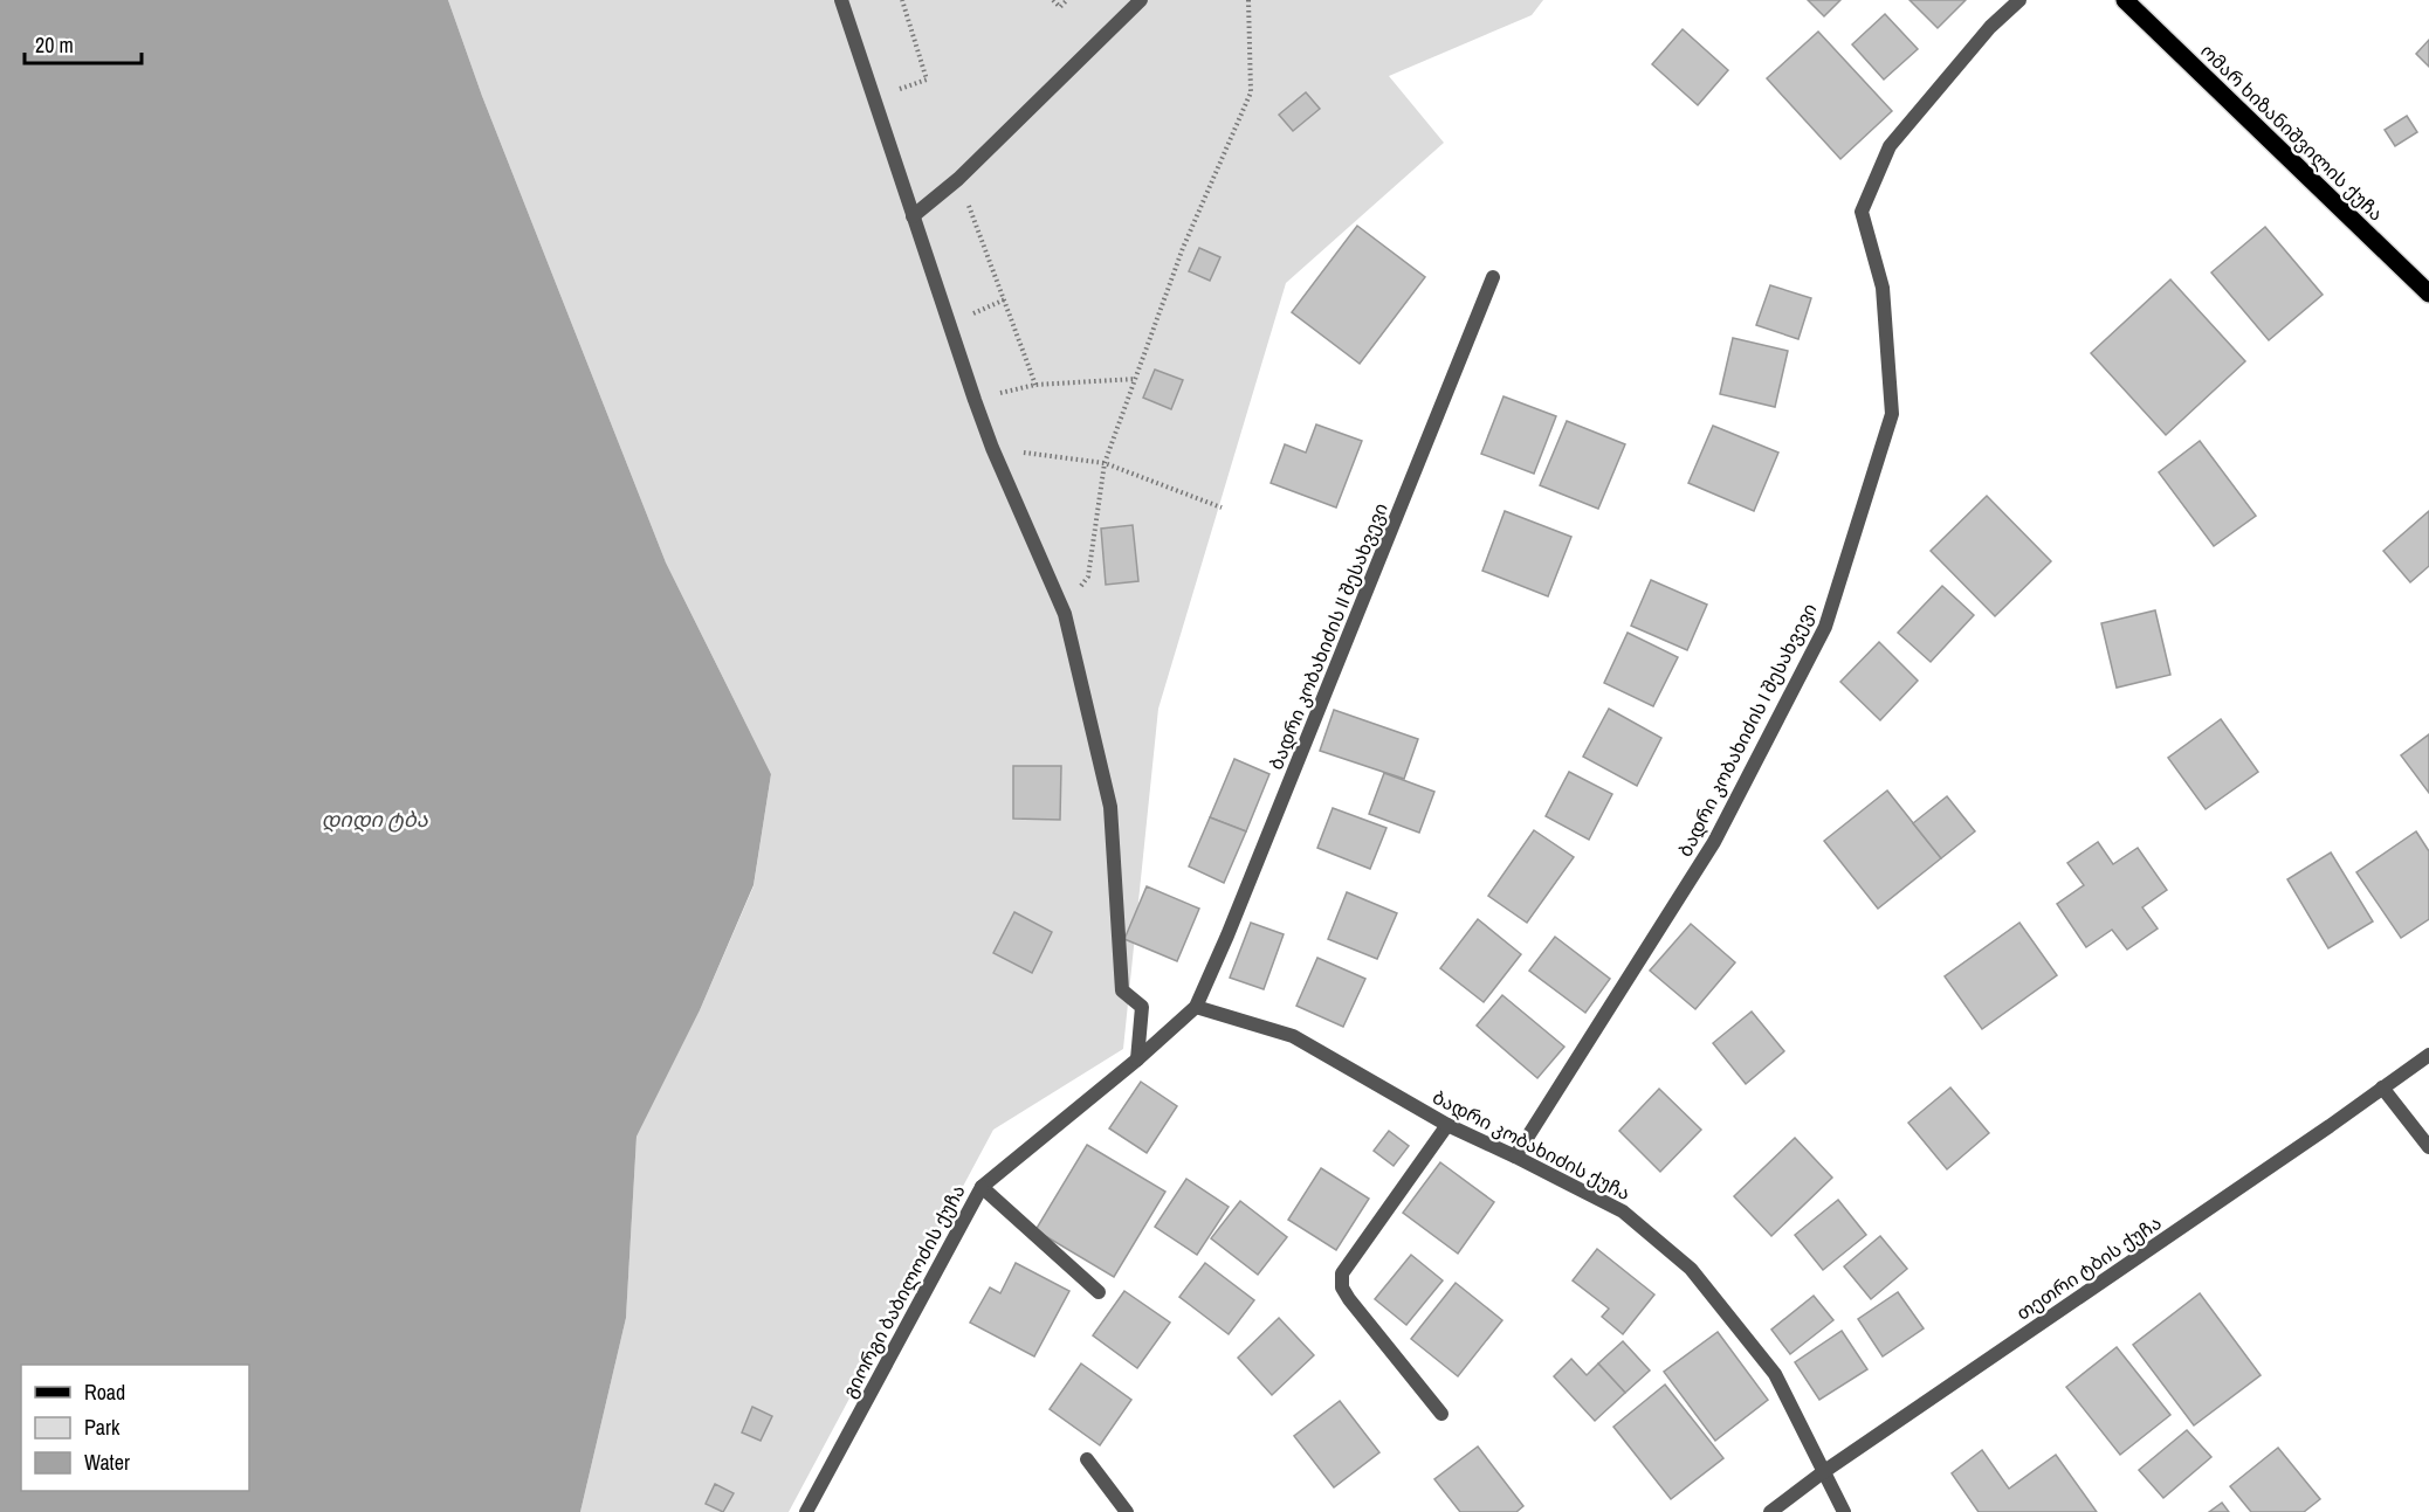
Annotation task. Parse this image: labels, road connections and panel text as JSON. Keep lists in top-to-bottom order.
{
  "streets": {
    "main road": ["ომარ ხიზანიშვილის ქუჩა"],
    "street": [
      "ბადრი კობახიძის II შესახვევი",
      "ბადრი კობახიძის I შესახვევი",
      "ბადრი კობახიძის ქუჩა",
      "თეთრი ტბის ქუჩა",
      "გიორგი ბაბილოძის ქუჩა"
    ]
  },
  "crossings": [
    ["ბადრი კობახიძის II შესახვევი", "ბადრი კობახიძის ქუჩა"],
    ["ბადრი კობახიძის II შესახვევი", "გიორგი ბაბილოძის ქუჩა"],
    ["ბადრი კობახიძის I შესახვევი", "ბადრი კობახიძის ქუჩა"],
    ["ბადრი კობახიძის ქუჩა", "თეთრი ტბის ქუჩა"],
    ["ბადრი კობახიძის ქუჩა", "გიორგი ბაბილოძის ქუჩა"]
  ],
  "water": ["დიდი ტბა"],
  "legend": ["Road", "Park", "Water"],
  "scale_bar": "20 m"
}
